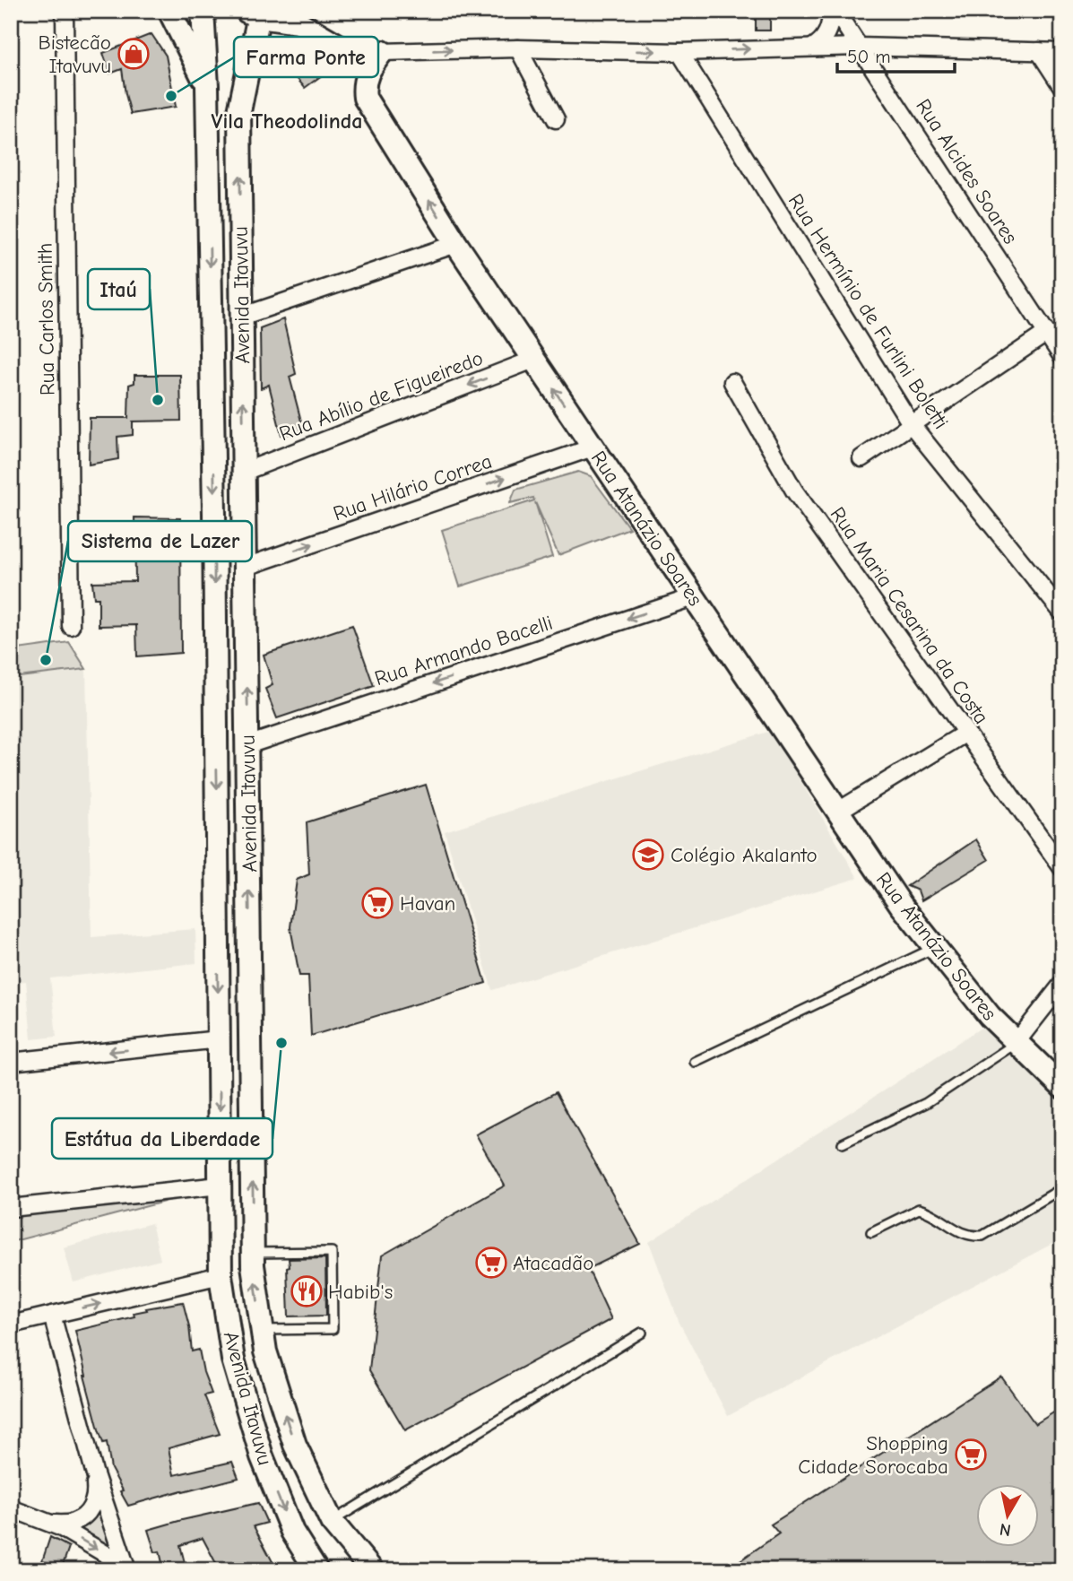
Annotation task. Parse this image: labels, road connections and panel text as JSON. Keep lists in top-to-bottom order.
{
  "streets": {
    "main road": ["Avenida Itavuvu", "Rua Atanázio Soares"],
    "street": [
      "Rua Alcides Soares",
      "Rua Hermínio de Furlini Boletti",
      "Rua Carlos Smith",
      "Rua Abílio de Figueiredo",
      "Rua Hilário Correa",
      "Rua Maria Cesarina da Costa",
      "Rua Armando Bacelli"
    ]
  },
  "crossings": [
    ["Avenida Itavuvu", "Rua Abílio de Figueiredo"],
    ["Avenida Itavuvu", "Rua Hilário Correa"],
    ["Avenida Itavuvu", "Rua Armando Bacelli"],
    ["Rua Abílio de Figueiredo", "Rua Atanázio Soares"],
    ["Rua Hilário Correa", "Rua Atanázio Soares"],
    ["Rua Atanázio Soares", "Rua Armando Bacelli"]
  ],
  "one_way": ["Rua Hilário Correa", "Rua Armando Bacelli"],
  "districts": ["Vila Theodolinda"],
  "places": {
    "shop": ["Bistecão Itavuvu"],
    "other": [
      "Farma Ponte",
      "Itaú",
      "Sistema de Lazer",
      "Estátua da Liberdade"
    ],
    "school or university": ["Colégio Akalanto"],
    "supermarket": ["Havan", "Atacadão", "Shopping Cidade Sorocaba"],
    "restaurant": ["Habib's"]
  },
  "scale_bar": "50 m",
  "north": "bottom"
}
